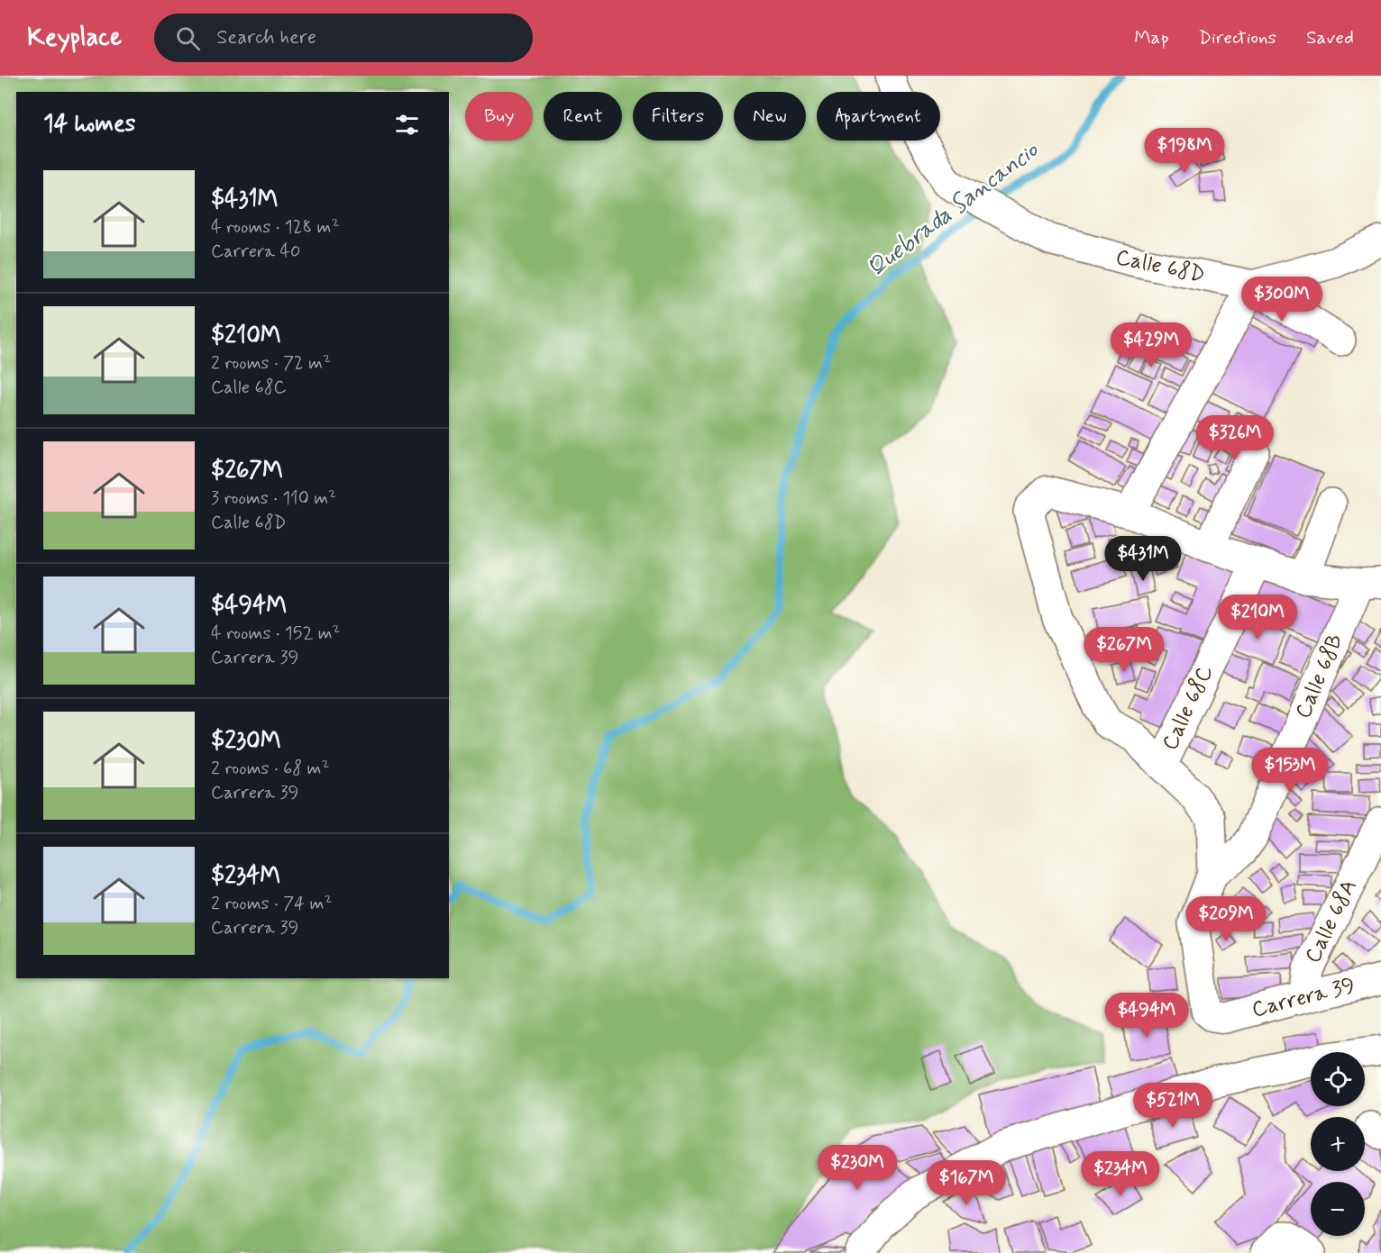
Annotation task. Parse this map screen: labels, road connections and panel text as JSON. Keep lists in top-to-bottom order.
{
  "streets": {
    "street": [
      "Calle 68D",
      "Calle 68B",
      "Calle 68C",
      "Calle 68A",
      "Carrera 39"
    ]
  },
  "crossings": [
    ["Calle 68B", "Carrera 39"],
    ["Calle 68A", "Carrera 39"]
  ],
  "water": ["Quebrada Sancancio"],
  "page": {
    "header": "Keyplace",
    "search": "Search here",
    "nav": ["Map", "Directions", "Saved"],
    "chip": [
      "Buy",
      "Rent",
      "Filters",
      "New",
      "Apartment"
    ],
    "heading": "14 homes",
    "price": [
      "$198M",
      "$300M",
      "$429M",
      "$326M",
      "$431M",
      "$210M",
      "$267M",
      "$153M",
      "$209M",
      "$494M",
      "$521M",
      "$230M",
      "$234M",
      "$167M"
    ],
    "list": [
      {
        "name": "$431M",
        "note": "4 rooms · 128 m² · Carrera 40"
      },
      {
        "name": "$210M",
        "note": "2 rooms · 72 m² · Calle 68C"
      },
      {
        "name": "$267M",
        "note": "3 rooms · 110 m² · Calle 68D"
      },
      {
        "name": "$494M",
        "note": "4 rooms · 152 m² · Carrera 39"
      },
      {
        "name": "$230M",
        "note": "2 rooms · 68 m² · Carrera 39"
      },
      {
        "name": "$234M",
        "note": "2 rooms · 74 m² · Carrera 39"
      }
    ],
    "map_buttons": ["+", "−"]
  }
}
